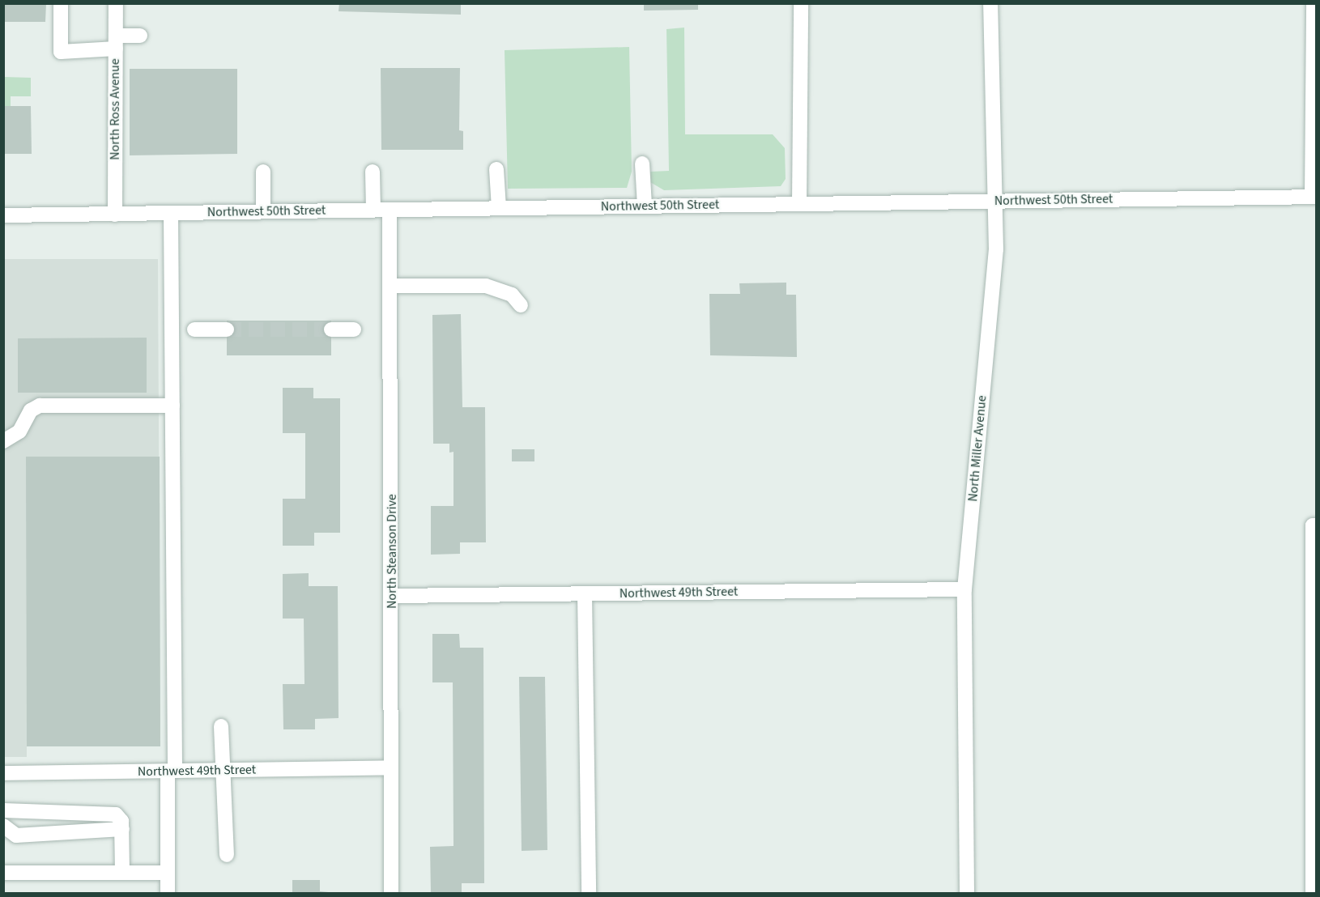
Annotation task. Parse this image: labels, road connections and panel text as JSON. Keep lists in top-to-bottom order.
{
  "streets": {
    "street": [
      "North Ross Avenue",
      "Northwest 50th Street",
      "North Miller Avenue",
      "North Steanson Drive",
      "Northwest 49th Street"
    ]
  },
  "crossings": [
    ["North Ross Avenue", "Northwest 50th Street"],
    ["Northwest 50th Street", "North Miller Avenue"],
    ["Northwest 50th Street", "North Steanson Drive"],
    ["North Miller Avenue", "Northwest 49th Street"],
    ["North Steanson Drive", "Northwest 49th Street"]
  ]
}
